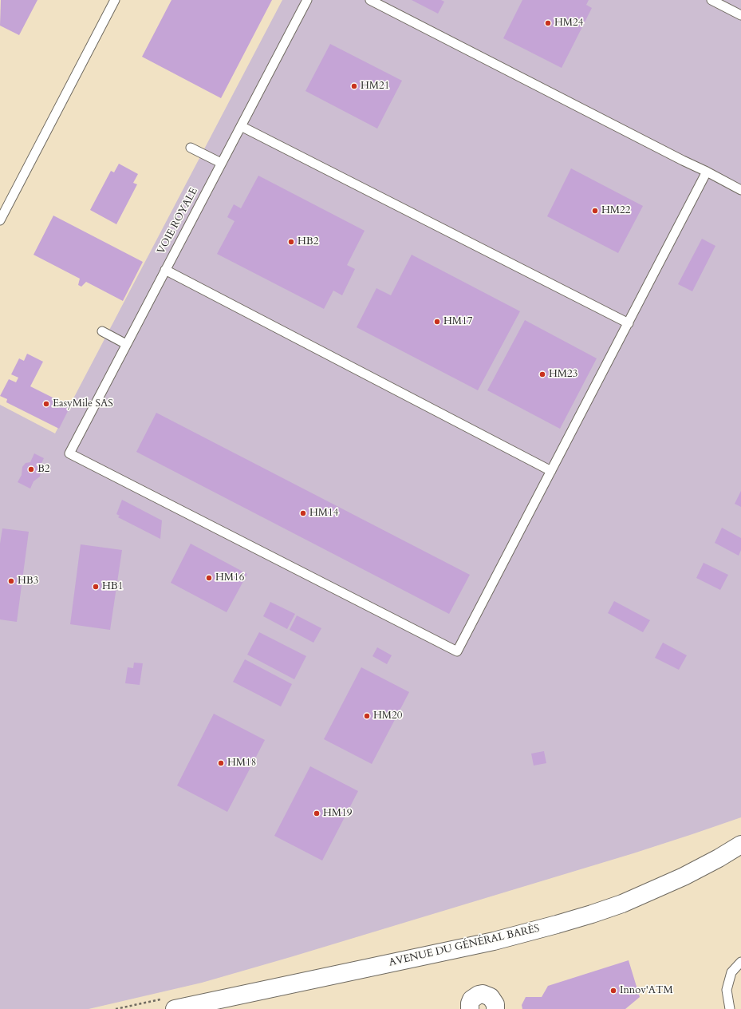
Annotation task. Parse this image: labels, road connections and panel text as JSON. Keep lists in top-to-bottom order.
{
  "streets": {
    "main road": ["AVENUE DU GÉNÉRAL BARÈS"],
    "lane": ["VOIE ROYALE"]
  },
  "places": [
    "HM24",
    "HM21",
    "HM22",
    "HB2",
    "HM17",
    "HM23",
    "EasyMile SAS",
    "B2",
    "HM14",
    "HM16",
    "HB3",
    "HB1",
    "HM20",
    "HM18",
    "HM19",
    "Innov'ATM"
  ]
}
